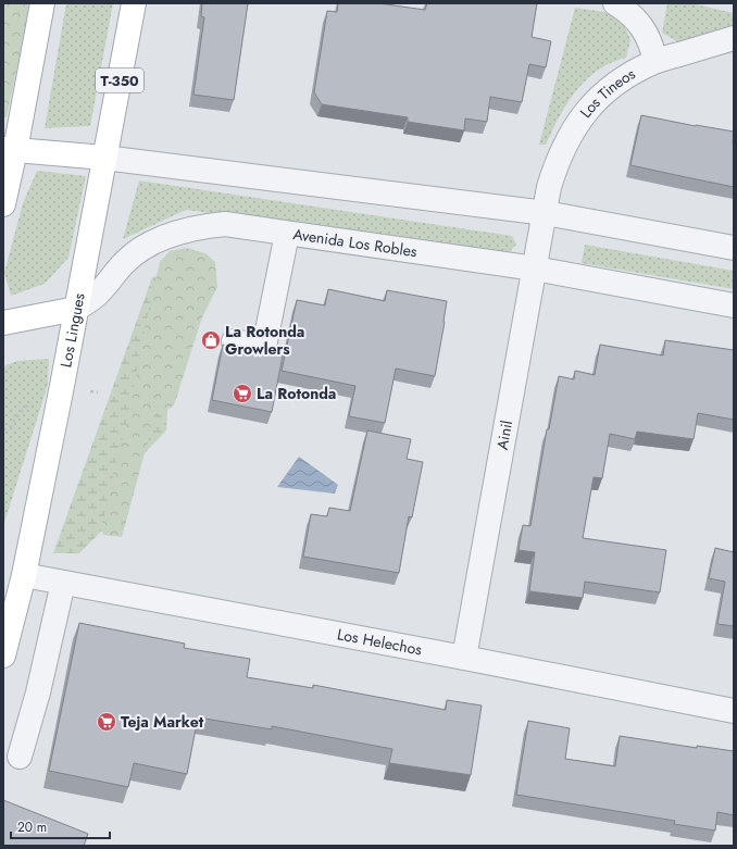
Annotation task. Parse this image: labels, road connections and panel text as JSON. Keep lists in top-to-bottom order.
{
  "streets": {
    "main road": ["T-350", "Avenida Los Robles", "Los Lingues"],
    "street": ["Los Tineos", "Ainil", "Los Helechos"]
  },
  "crossings": [
    ["Los Tineos", "Ainil"],
    ["Avenida Los Robles", "Los Lingues"],
    ["Avenida Los Robles", "Ainil"],
    ["Los Lingues", "Los Helechos"],
    ["Ainil", "Los Helechos"]
  ],
  "places": {
    "shop": ["La Rotonda Growlers"],
    "supermarket": ["La Rotonda", "Teja Market"]
  },
  "scale_bar": "20 m"
}
